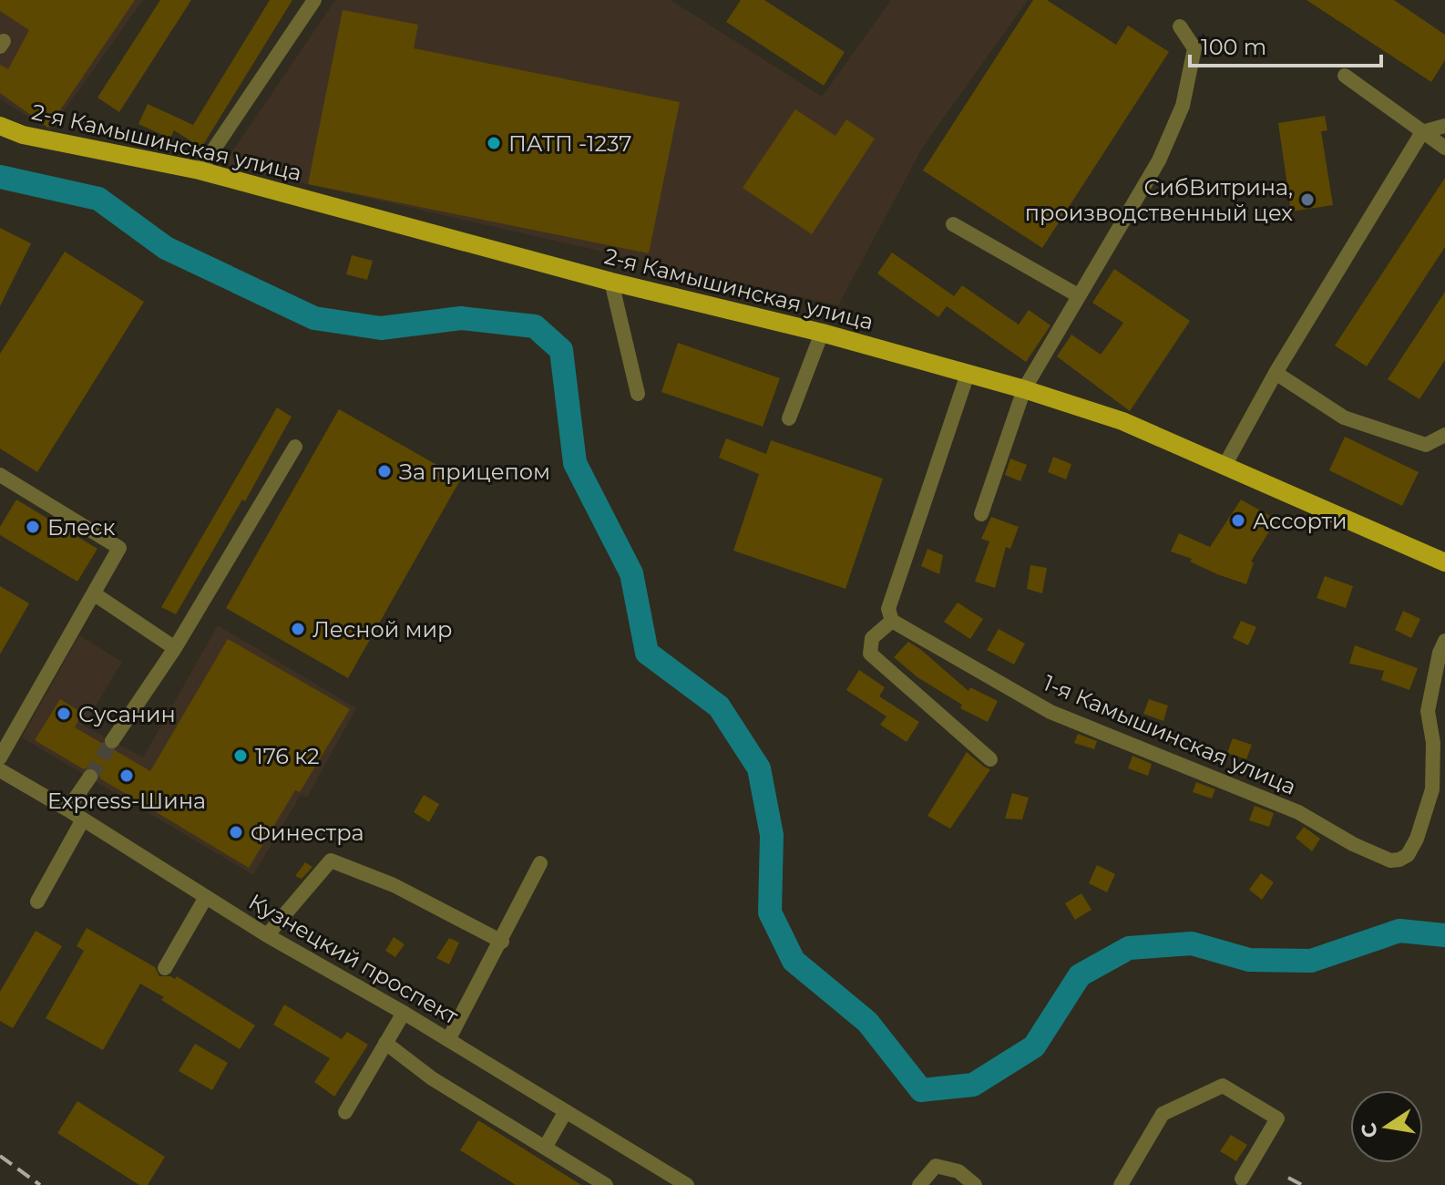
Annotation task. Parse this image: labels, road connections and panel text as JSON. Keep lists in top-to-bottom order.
{
  "streets": {
    "main road": ["2-я Камышинская улица"],
    "street": ["1-я Камышинская улица", "Кузнецкий проспект"]
  },
  "places": [
    "ПАТП -1237",
    "СибВитрина, производственный цех",
    "За прицепом",
    "Ассорти",
    "Блеск",
    "Лесной мир",
    "Сусанин",
    "176 к2",
    "Express-Шина",
    "Финестра"
  ],
  "scale_bar": "100 m",
  "north": "left"
}
